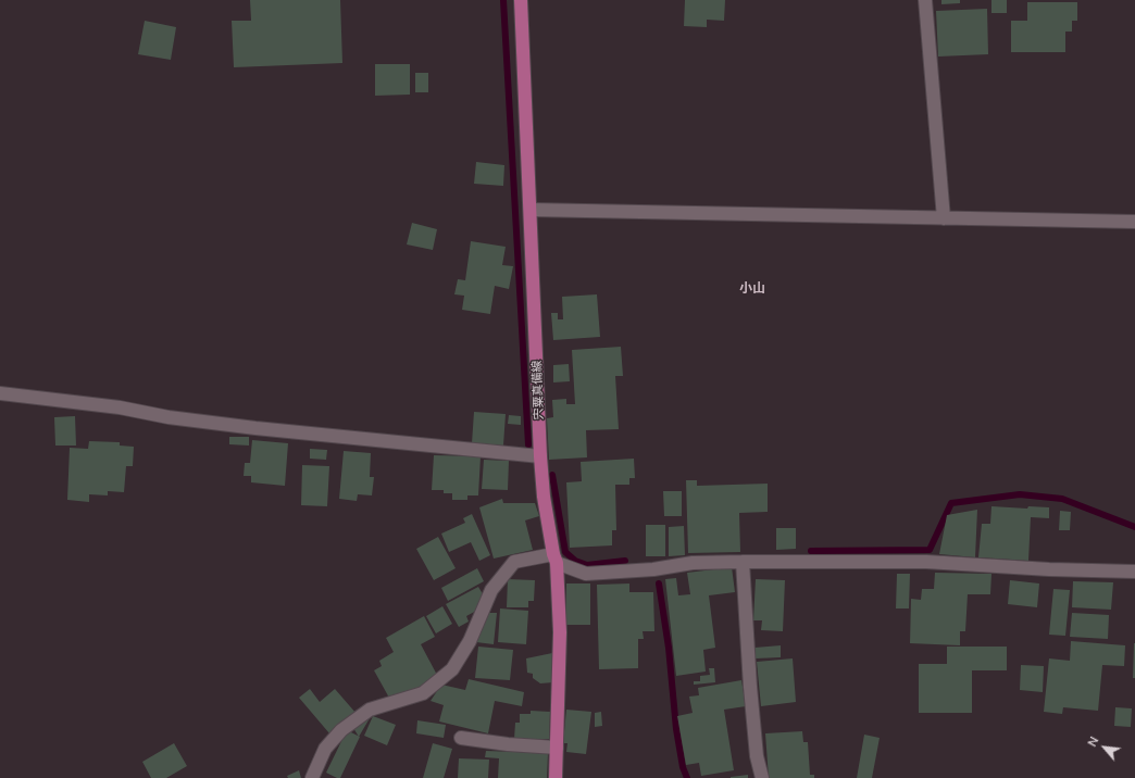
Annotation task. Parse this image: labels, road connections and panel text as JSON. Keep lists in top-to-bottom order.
{
  "streets": {
    "main road": ["宍粟真備線"]
  },
  "districts": ["小山"],
  "north": "top left"
}
